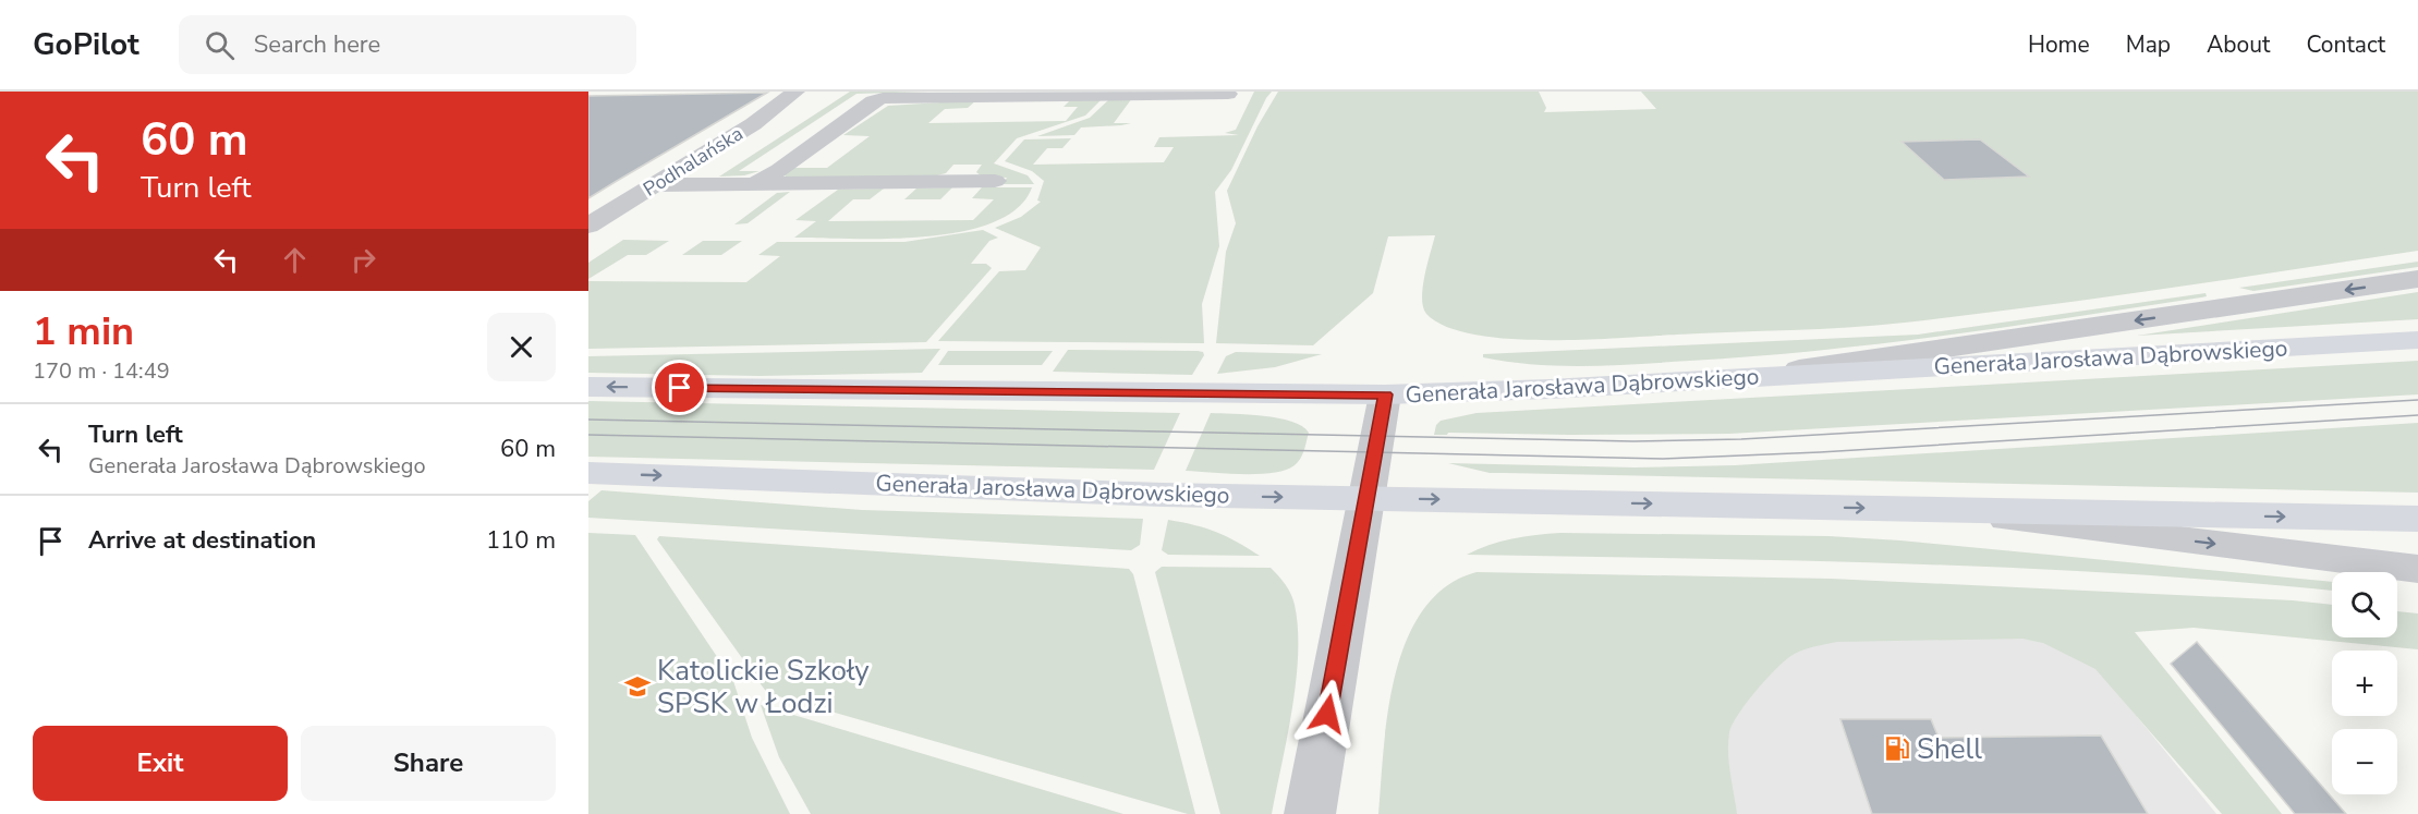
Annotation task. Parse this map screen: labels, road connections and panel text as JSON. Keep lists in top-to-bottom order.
{
  "streets": {
    "main road": ["Generała Jarosława Dąbrowskiego"],
    "street": ["Podhalańska"]
  },
  "places": {
    "school or university": ["Katolickie Szkoły SPSK w Łodzi"],
    "fuel station": ["Shell"]
  },
  "page": {
    "header": "GoPilot",
    "search": "Search here",
    "nav": [
      "Home",
      "Map",
      "About",
      "Contact"
    ],
    "turn": ["60 m", "Turn left"],
    "heading": ["1 min", "170 m · 14:49"],
    "list": [
      {
        "name": "Turn left",
        "note": "Generała Jarosława Dąbrowskiego",
        "value": "60 m"
      },
      {
        "name": "Arrive at destination",
        "value": "110 m"
      }
    ],
    "map_buttons": ["+", "−"],
    "buttons": ["Exit", "Share"]
  }
}
